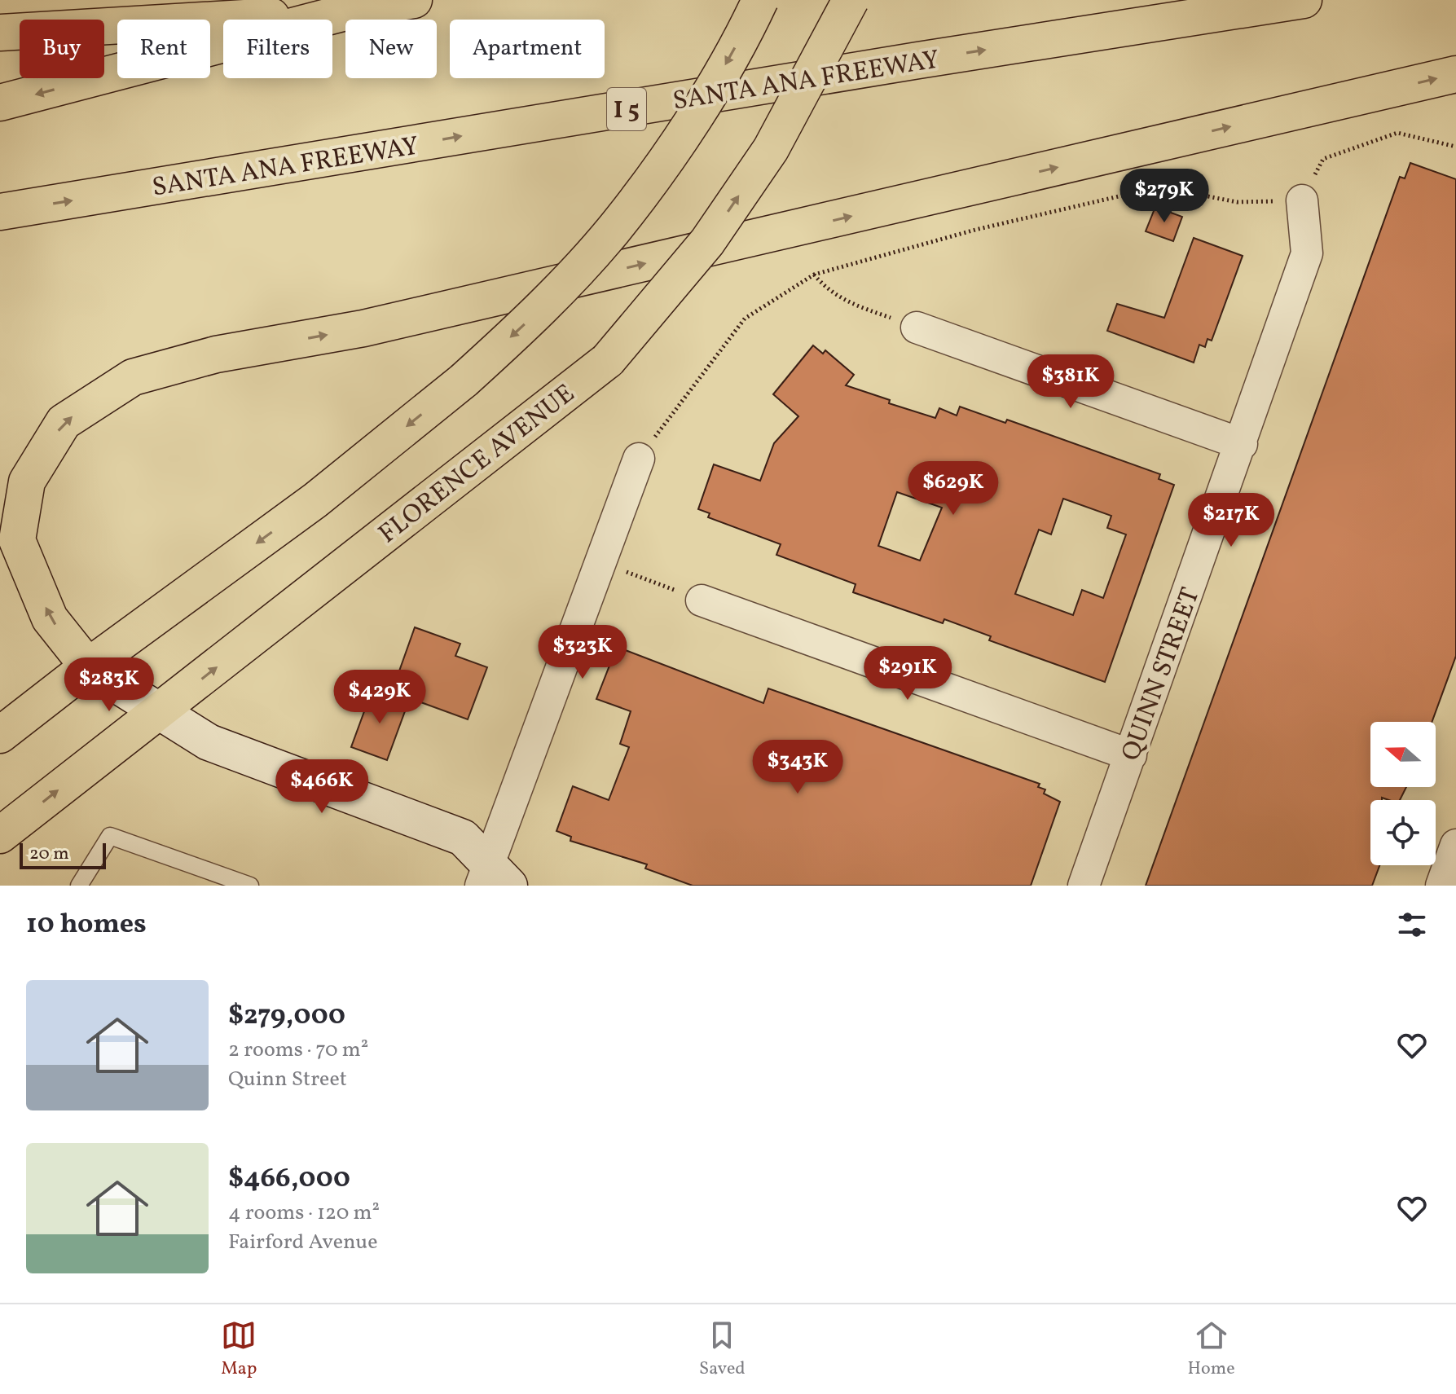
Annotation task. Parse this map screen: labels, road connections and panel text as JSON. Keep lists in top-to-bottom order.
{
  "streets": {
    "main road": ["SANTA ANA FREEWAY", "I 5", "FLORENCE AVENUE"],
    "street": ["QUINN STREET"]
  },
  "scale_bar": "20 m",
  "north": "left",
  "page": {
    "chip": [
      "Buy",
      "Rent",
      "Filters",
      "New",
      "Apartment"
    ],
    "price": [
      "$279K",
      "$381K",
      "$629K",
      "$217K",
      "$323K",
      "$291K",
      "$283K",
      "$429K",
      "$343K",
      "$466K"
    ],
    "scale": "20 m",
    "heading": "10 homes",
    "list": [
      {
        "name": "$279,000",
        "note": "2 rooms · 70 m² · Quinn Street"
      },
      {
        "name": "$466,000",
        "note": "4 rooms · 120 m² · Fairford Avenue"
      }
    ],
    "tabs": ["Map", "Saved", "Home"]
  }
}
